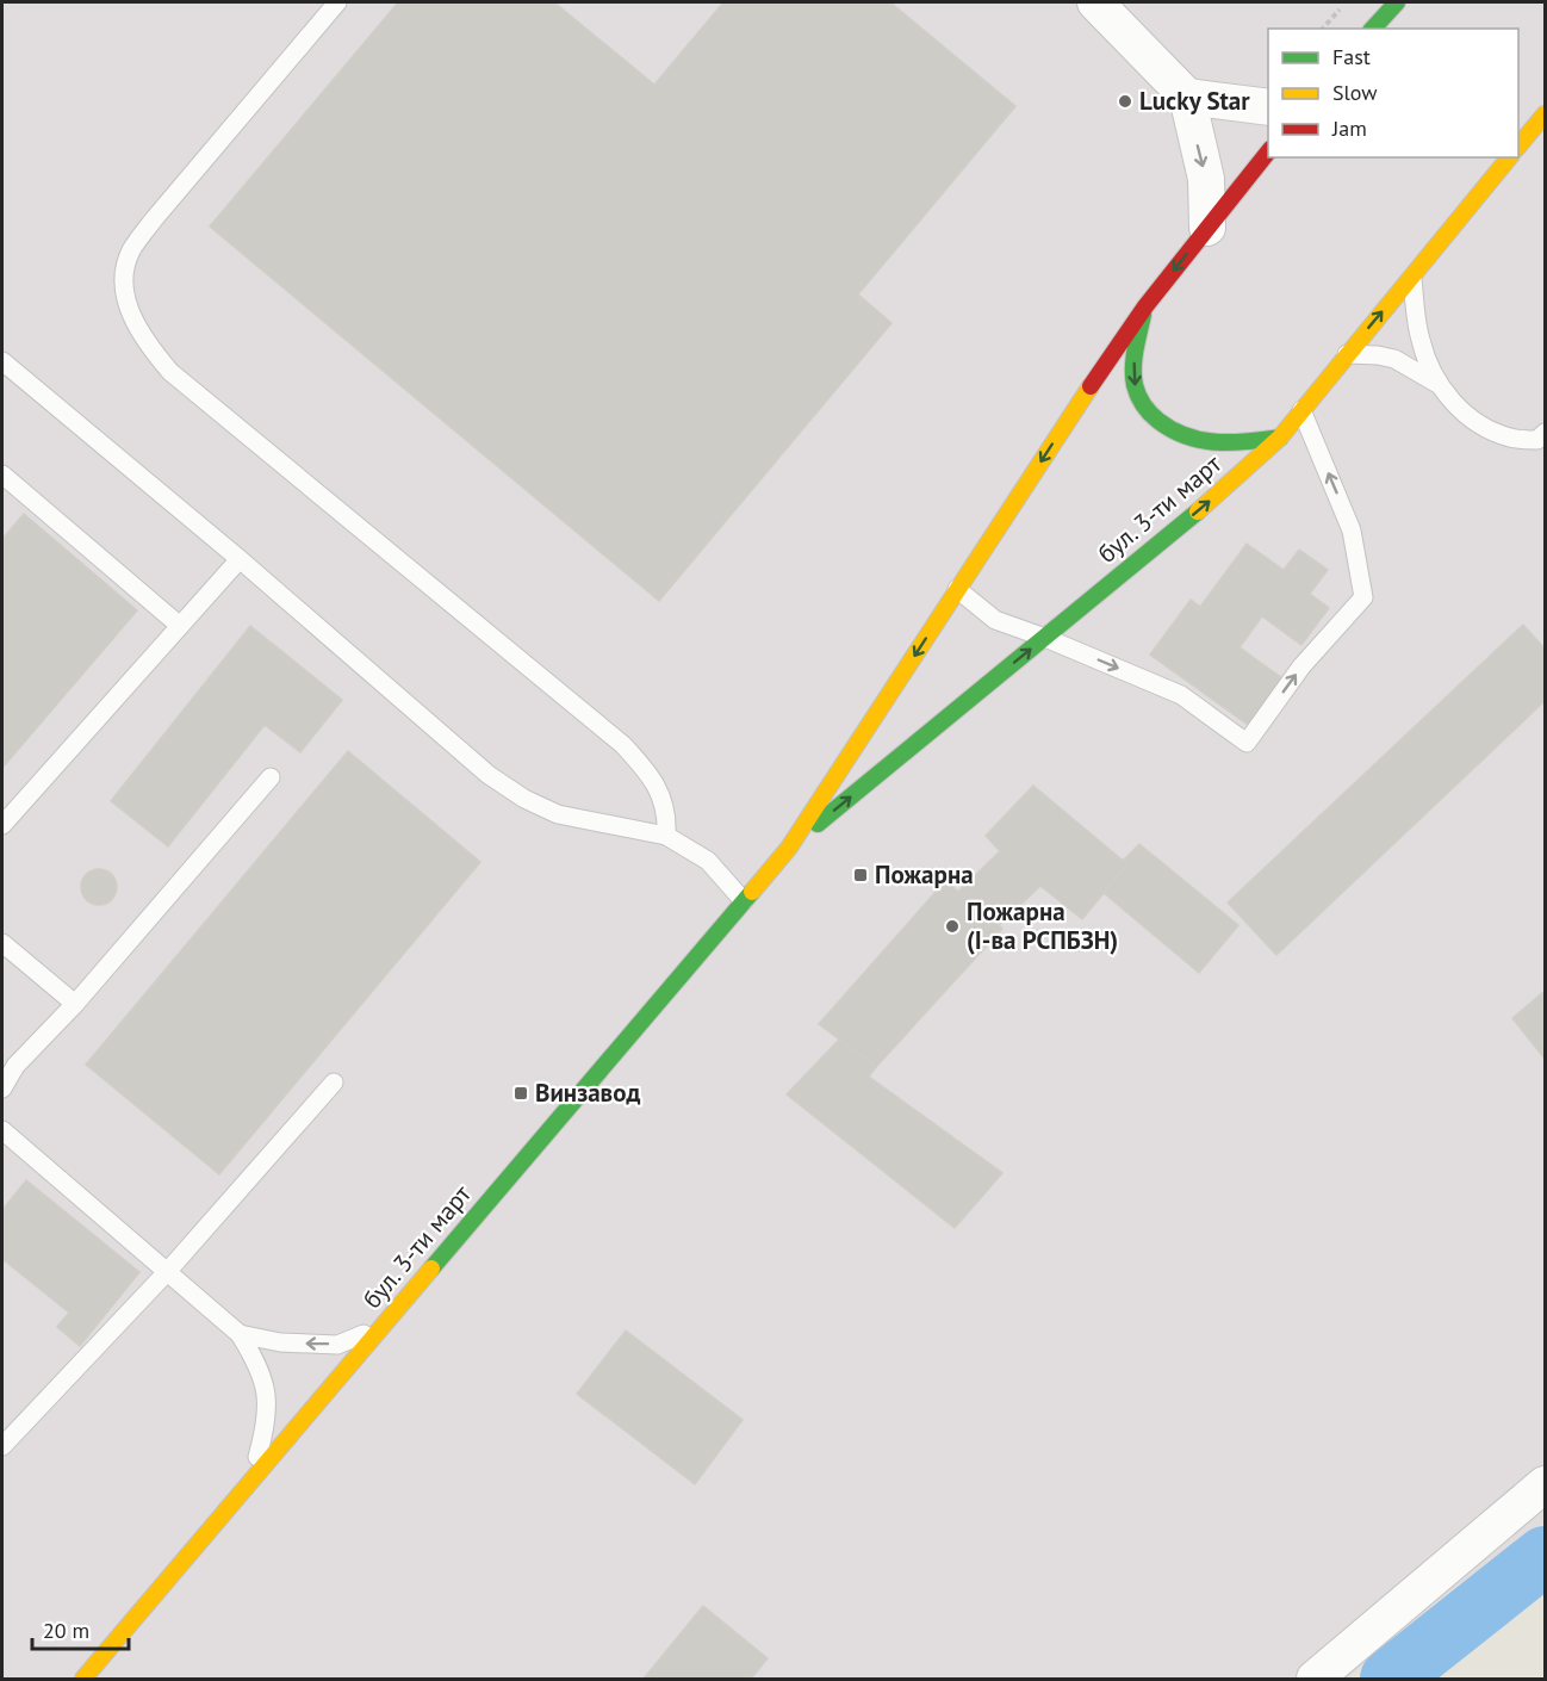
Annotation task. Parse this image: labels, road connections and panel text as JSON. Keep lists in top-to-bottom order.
{
  "streets": {
    "main road": ["бул. 3-ти март"]
  },
  "places": {
    "other": ["Lucky Star", "Пожарна (I-ва РСПБЗН)"],
    "transit": ["Пожарна", "Винзавод"]
  },
  "legend": ["Fast", "Slow", "Jam"],
  "scale_bar": "20 m"
}
